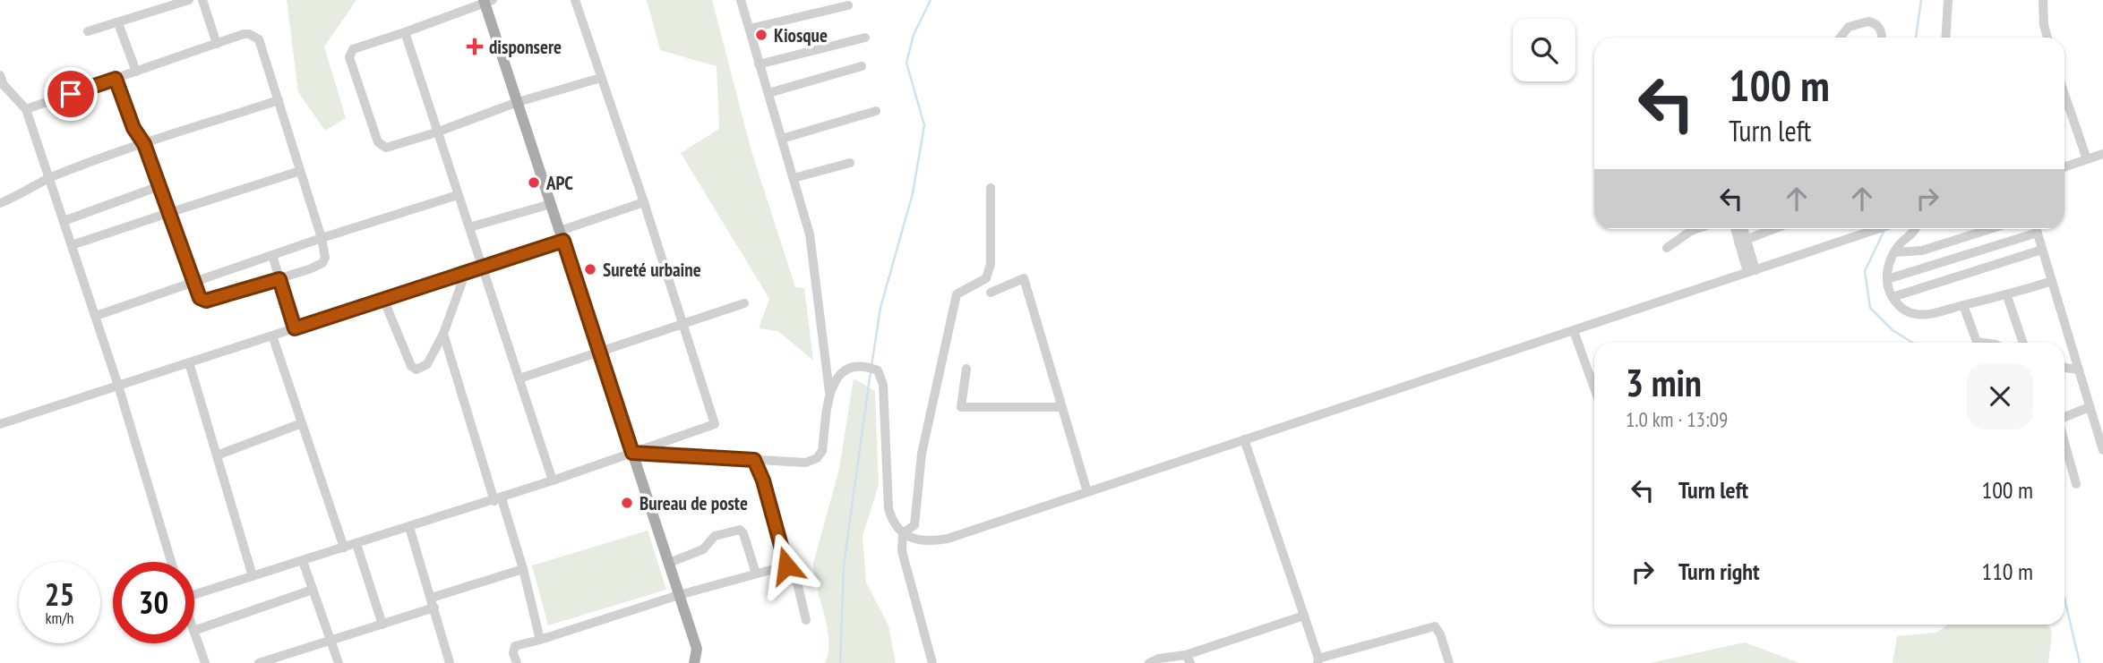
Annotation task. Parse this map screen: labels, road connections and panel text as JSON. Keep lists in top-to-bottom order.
{
  "places": {
    "other": [
      "Kiosque",
      "APC",
      "Sureté urbaine",
      "Bureau de poste"
    ],
    "health": ["disponsere"]
  },
  "page": {
    "turn": ["100 m", "Turn left"],
    "heading": ["3 min", "1.0 km · 13:09"],
    "list": [
      {
        "name": "Turn left",
        "value": "100 m"
      },
      {
        "name": "Turn right",
        "value": "110 m"
      }
    ],
    "speed": "25 km/h",
    "limit": "30"
  }
}
